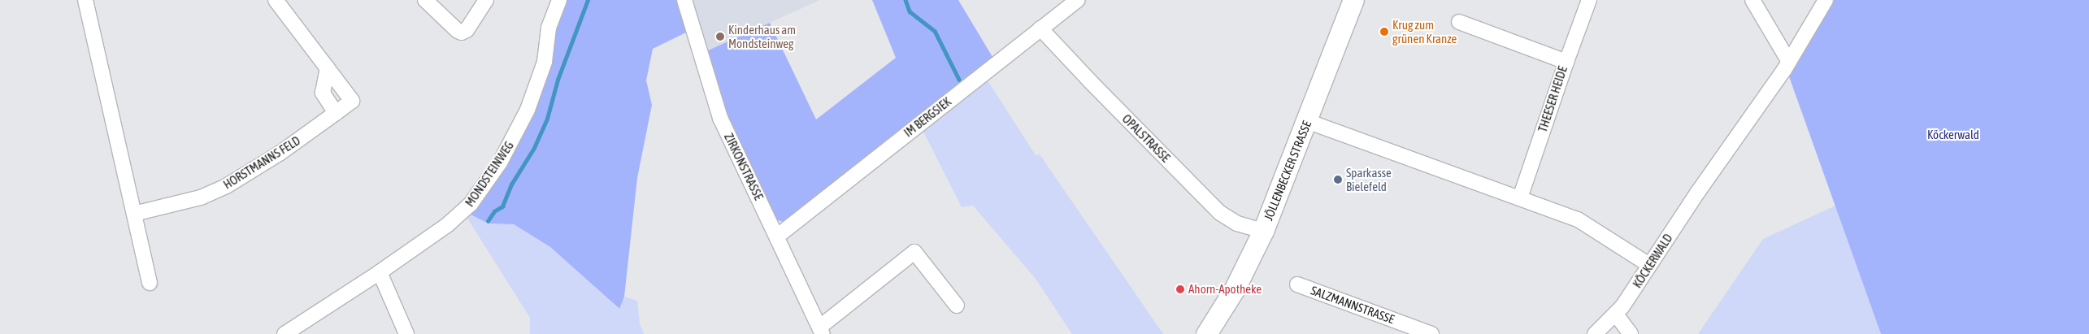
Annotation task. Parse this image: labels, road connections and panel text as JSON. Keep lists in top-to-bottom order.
{
  "streets": {
    "main road": ["JÖLLENBECKER STRASSE"],
    "street": [
      "THEESER HEIDE",
      "IM BERGSIEK",
      "OPALSTRASSE",
      "HORSTMANNS FELD",
      "ZIRKONSTRASSE",
      "MONDSTEINWEG",
      "KÖCKERWALD",
      "SALZMANNSTRASSE"
    ]
  },
  "crossings": [
    ["IM BERGSIEK", "OPALSTRASSE"],
    ["IM BERGSIEK", "ZIRKONSTRASSE"],
    ["OPALSTRASSE", "JÖLLENBECKER STRASSE"]
  ],
  "parks": ["Köckerwald"],
  "places": [
    "Krug zum grünen Kranze",
    "Kinderhaus am Mondsteinweg",
    "Sparkasse Bielefeld",
    "Ahorn-Apotheke"
  ]
}
